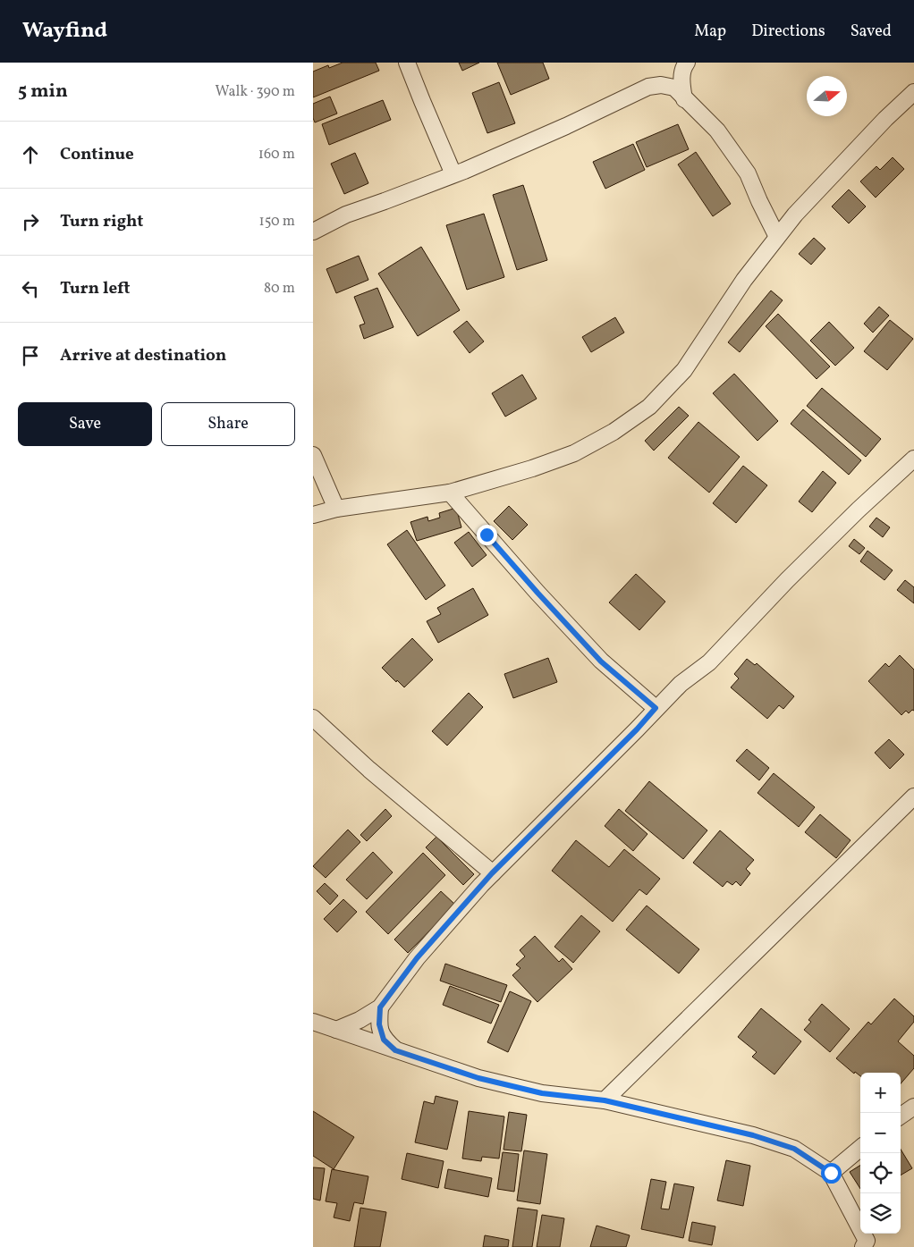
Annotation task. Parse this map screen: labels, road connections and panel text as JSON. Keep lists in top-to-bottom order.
{
  "north": "right",
  "page": {
    "header": "Wayfind",
    "nav": ["Map", "Directions", "Saved"],
    "heading": ["5 min", "Walk · 390 m"],
    "list": [
      ["Continue", "160 m"],
      ["Turn right", "150 m"],
      ["Turn left", "80 m"],
      "Arrive at destination"
    ],
    "buttons": ["Save", "Share"],
    "map_buttons": ["+", "−"]
  }
}
